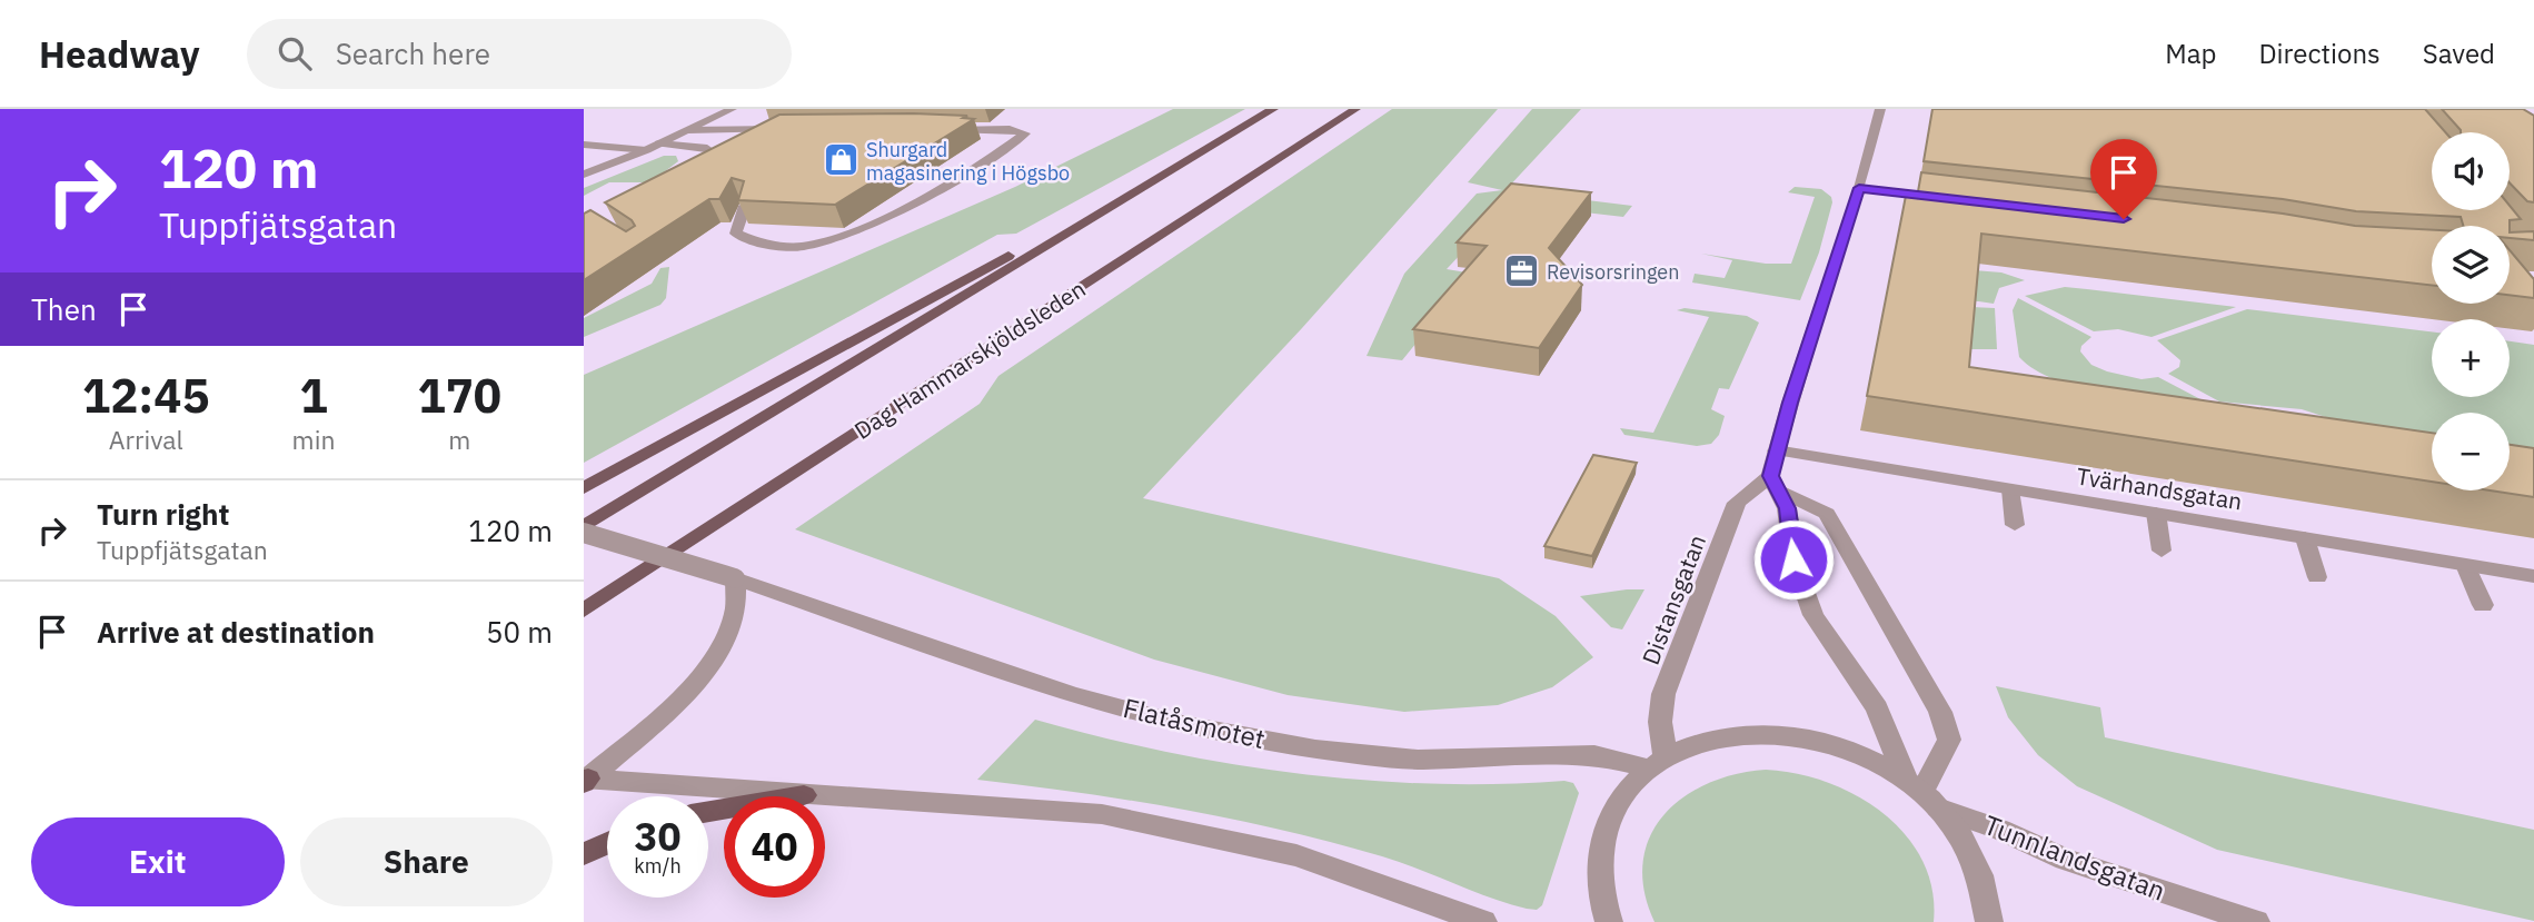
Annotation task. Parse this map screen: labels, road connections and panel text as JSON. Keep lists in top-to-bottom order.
{
  "streets": {
    "main road": ["Dag Hammarskjöldsleden"],
    "street": [
      "Tvärhandsgatan",
      "Distansgatan",
      "Flatåsmotet",
      "Tunnlandsgatan"
    ]
  },
  "crossings": [
    ["Distansgatan", "Flatåsmotet"]
  ],
  "places": {
    "shop": ["Shurgard magasinering i Högsbo"],
    "office": ["Revisorsringen"]
  },
  "page": {
    "header": "Headway",
    "search": "Search here",
    "nav": ["Map", "Directions", "Saved"],
    "turn": ["120 m", "Tuppfjätsgatan"],
    "map_buttons": ["+", "−"],
    "then": "Then",
    "eta": [
      "12:45",
      "Arrival",
      "1",
      "min",
      "170",
      "m"
    ],
    "list": [
      {
        "name": "Turn right",
        "note": "Tuppfjätsgatan",
        "value": "120 m"
      },
      {
        "name": "Arrive at destination",
        "value": "50 m"
      }
    ],
    "speed": "30 km/h",
    "limit": "40",
    "buttons": ["Exit", "Share"]
  }
}
